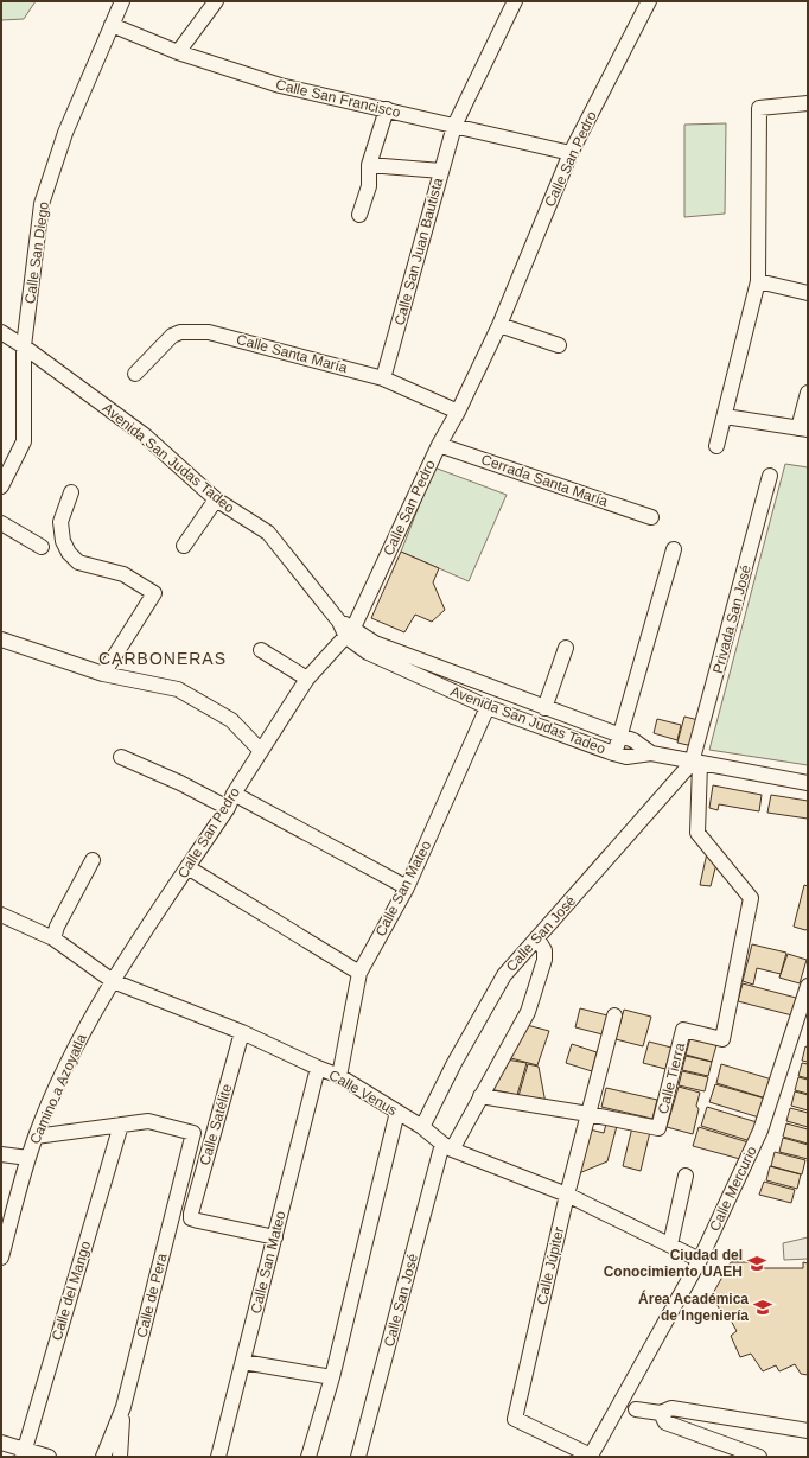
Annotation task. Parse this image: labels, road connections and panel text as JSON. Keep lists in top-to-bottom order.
{
  "streets": {
    "street": [
      "Calle San Francisco",
      "Calle San Pedro",
      "Calle San Juan Bautista",
      "Calle San Diego",
      "Calle Santa María",
      "Avenida San Judas Tadeo",
      "Cerrada Santa María",
      "Privada San José",
      "Calle San Mateo",
      "Calle San José",
      "Calle Tierra",
      "Camino a Azoyatla",
      "Calle Venus",
      "Calle Satélite",
      "Calle Mercurio",
      "Calle Júpiter",
      "Calle del Mango",
      "Calle de Pera"
    ]
  },
  "crossings": [
    ["Calle San Francisco", "Calle San Pedro"],
    ["Calle San Francisco", "Calle San Juan Bautista"],
    ["Calle San Francisco", "Calle San Diego"],
    ["Calle San Pedro", "Calle Santa María"],
    ["Calle San Pedro", "Avenida San Judas Tadeo"],
    ["Calle San Pedro", "Cerrada Santa María"],
    ["Calle San Pedro", "Camino a Azoyatla"],
    ["Calle San Pedro", "Calle Venus"],
    ["Calle San Juan Bautista", "Calle Santa María"],
    ["Calle San Diego", "Avenida San Judas Tadeo"],
    ["Avenida San Judas Tadeo", "Privada San José"],
    ["Avenida San Judas Tadeo", "Calle San Mateo"],
    ["Avenida San Judas Tadeo", "Calle San José"],
    ["Avenida San Judas Tadeo", "Calle Tierra"],
    ["Privada San José", "Calle San José"],
    ["Privada San José", "Calle Tierra"],
    ["Calle San Mateo", "Calle Venus"],
    ["Calle San Mateo", "Calle Satélite"],
    ["Calle San José", "Calle Tierra"],
    ["Calle San José", "Calle Venus"],
    ["Calle Tierra", "Calle Júpiter"],
    ["Camino a Azoyatla", "Calle Venus"],
    ["Calle Venus", "Calle Satélite"],
    ["Calle Venus", "Calle Mercurio"],
    ["Calle Venus", "Calle Júpiter"],
    ["Calle Mercurio", "Calle Júpiter"],
    ["Calle del Mango", "Calle de Pera"]
  ],
  "districts": ["CARBONERAS"],
  "places": {
    "school or university": ["Ciudad del Conocimiento UAEH", "Área Académica de Ingeniería"]
  }
}
